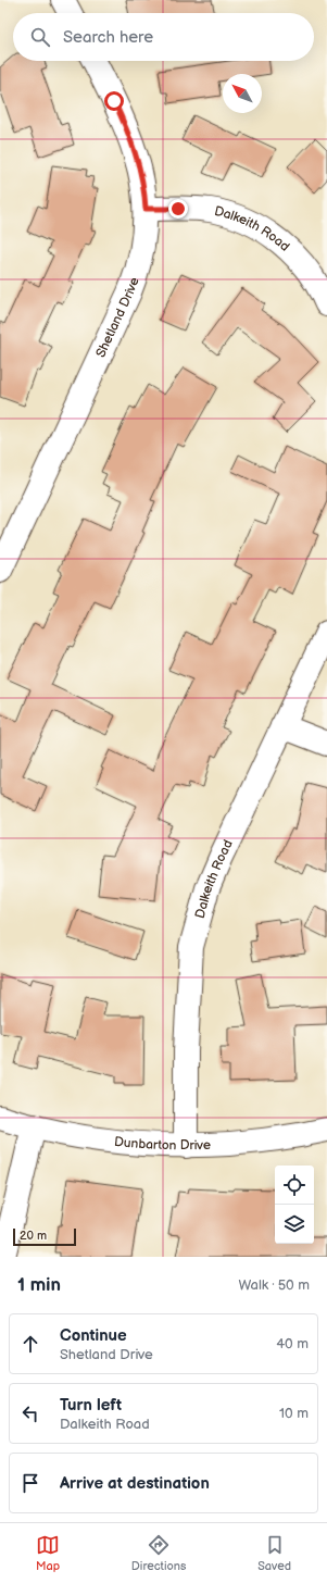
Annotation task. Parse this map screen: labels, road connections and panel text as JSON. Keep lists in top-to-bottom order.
{
  "streets": {
    "street": ["Dalkeith Road", "Shetland Drive", "Dunbarton Drive"]
  },
  "crossings": [
    ["Dalkeith Road", "Shetland Drive"],
    ["Dalkeith Road", "Dunbarton Drive"]
  ],
  "scale_bar": "20 m",
  "north": "top left",
  "page": {
    "search": "Search here",
    "scale": "20 m",
    "heading": ["1 min", "Walk · 50 m"],
    "list": [
      ["Continue", "Shetland Drive", "40 m"],
      ["Turn left", "Dalkeith Road", "10 m"],
      "Arrive at destination"
    ],
    "nav": ["Map", "Directions", "Saved"]
  }
}
